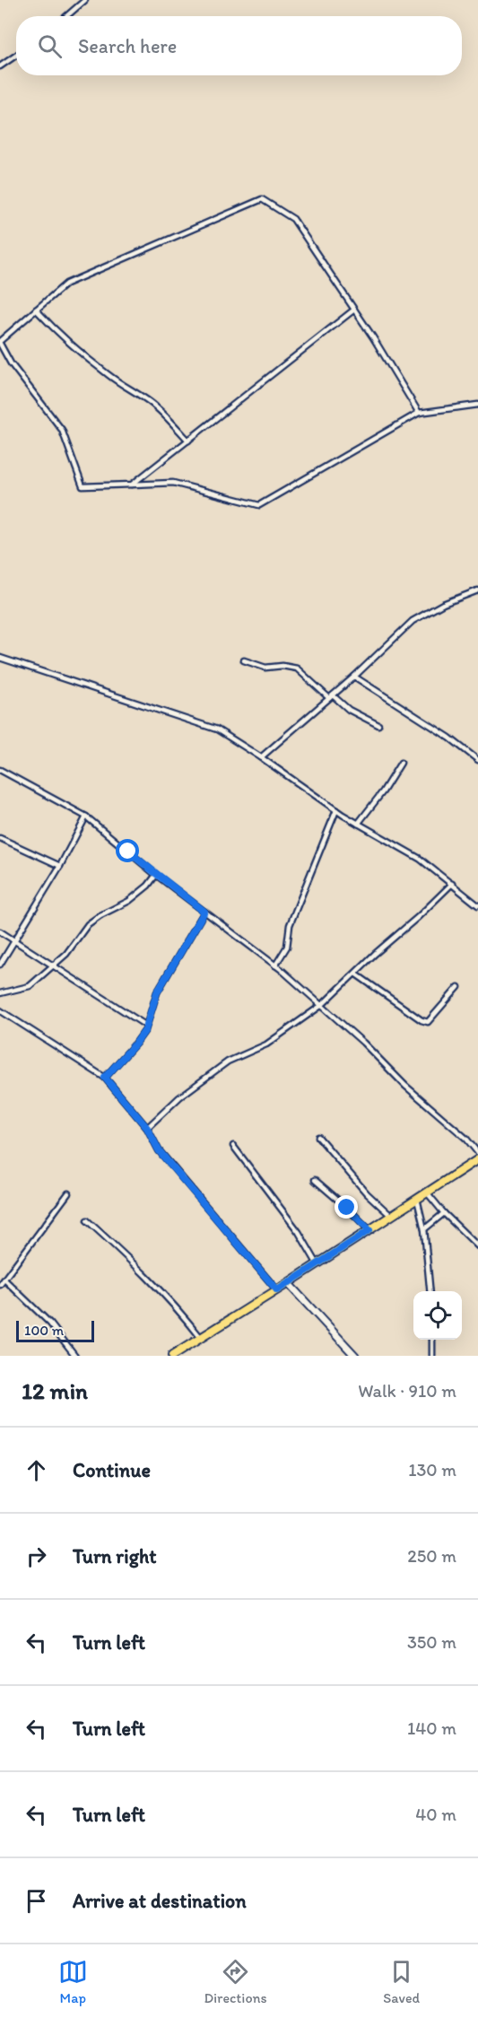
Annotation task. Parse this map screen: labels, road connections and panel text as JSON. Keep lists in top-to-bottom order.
{
  "scale_bar": "100 m",
  "page": {
    "search": "Search here",
    "scale": "100 m",
    "heading": ["12 min", "Walk · 910 m"],
    "list": [
      ["Continue", "130 m"],
      ["Turn right", "250 m"],
      ["Turn left", "350 m"],
      ["Turn left", "140 m"],
      ["Turn left", "40 m"],
      "Arrive at destination"
    ],
    "nav": ["Map", "Directions", "Saved"]
  }
}
